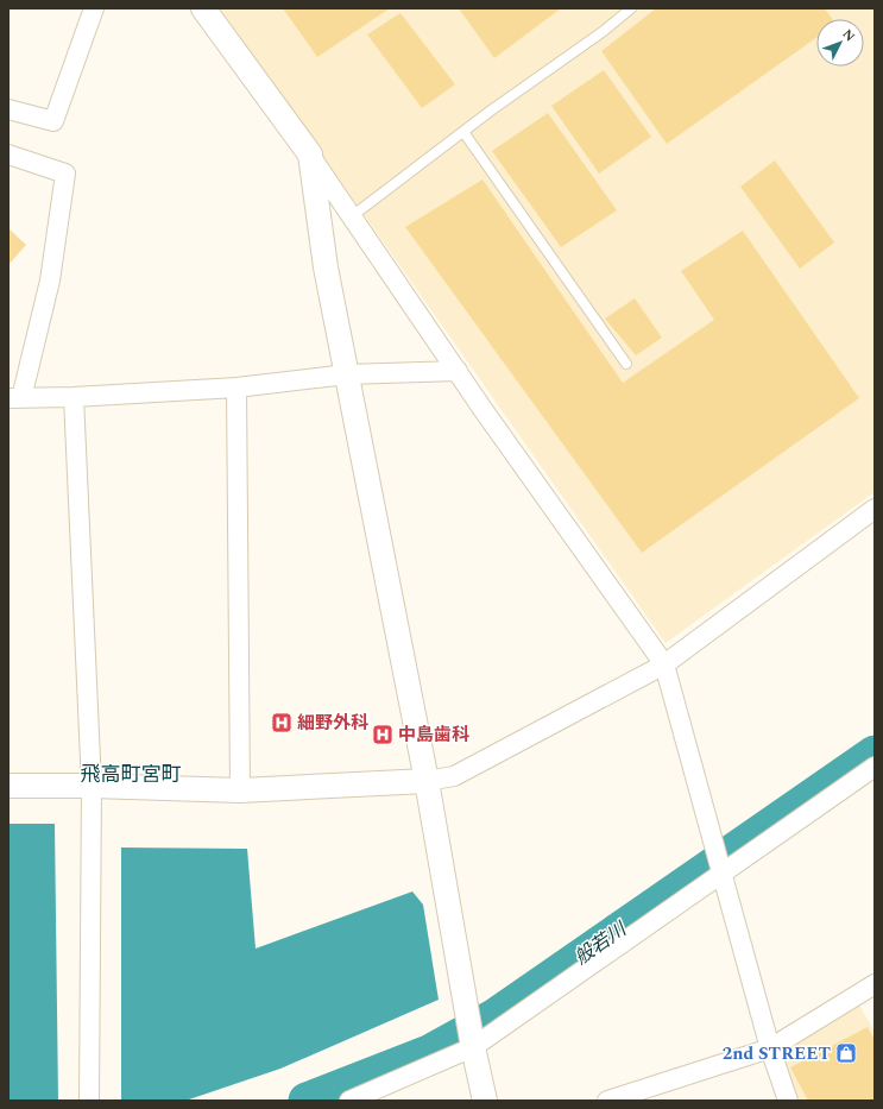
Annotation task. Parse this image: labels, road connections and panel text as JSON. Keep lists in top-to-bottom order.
{
  "districts": ["飛高町宮町"],
  "water": ["般若川"],
  "places": {
    "hospital": ["細野外科", "中島歯科"],
    "shop": ["2nd STREET"]
  },
  "north": "top right"
}
